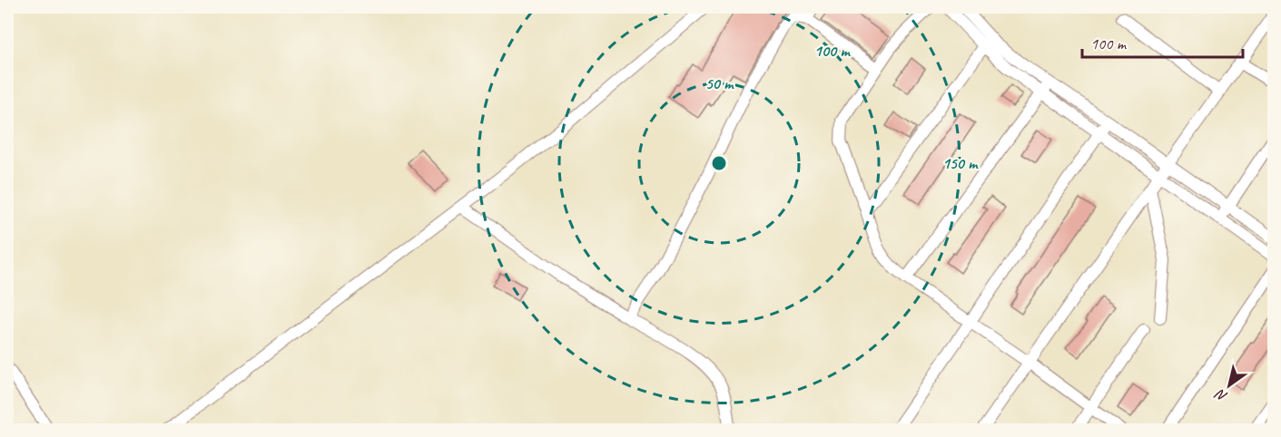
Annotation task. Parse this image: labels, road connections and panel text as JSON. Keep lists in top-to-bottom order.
{
  "scale_bar": "100 m",
  "north": "bottom left",
  "rings": ["100 m", "50 m", "150 m"]
}
